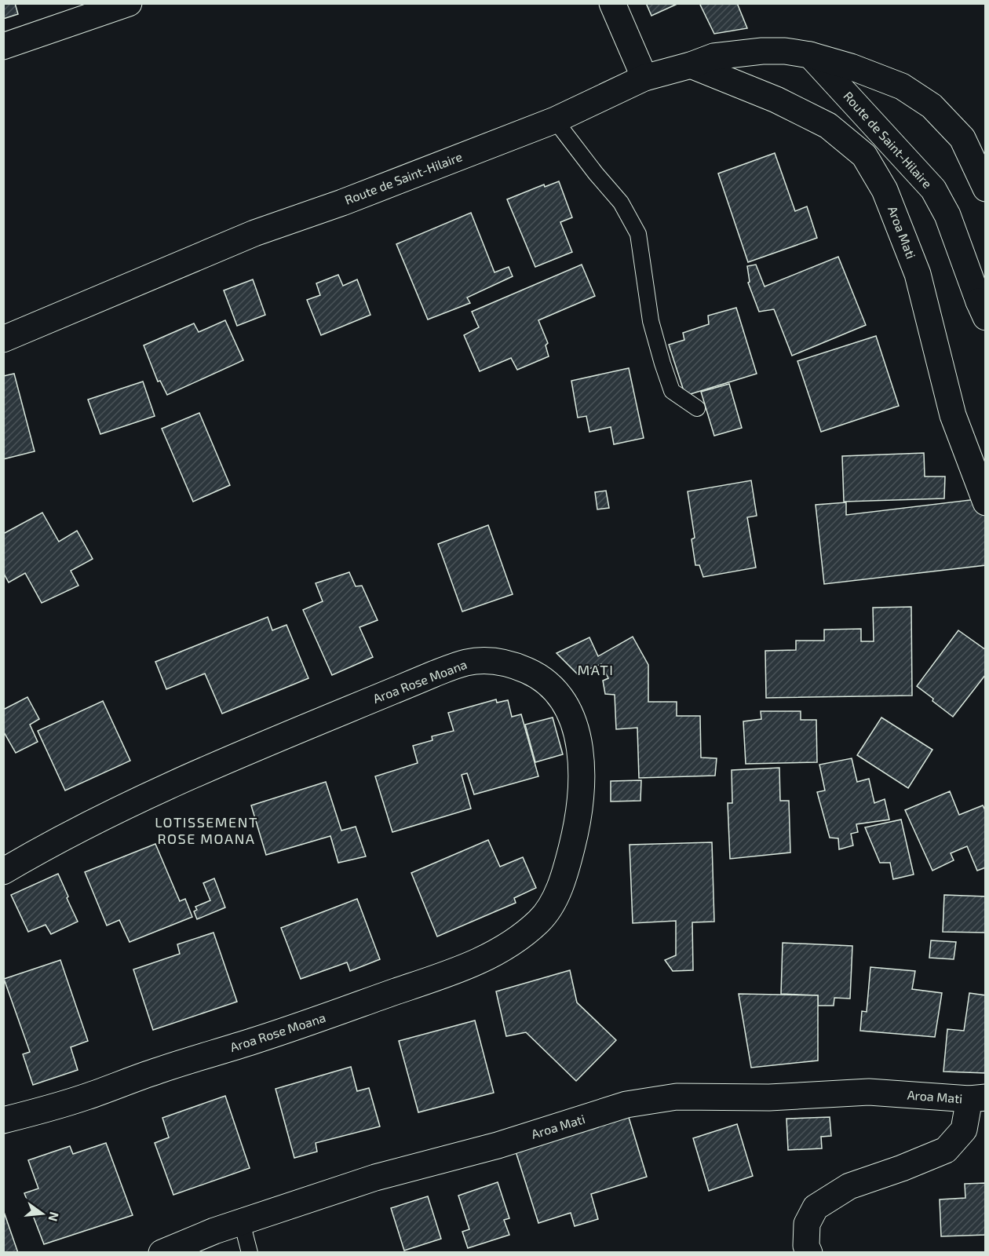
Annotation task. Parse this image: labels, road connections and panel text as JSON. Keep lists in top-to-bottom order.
{
  "streets": {
    "street": ["Route de Saint-Hilaire", "Aroa Mati", "Aroa Rose Moana"]
  },
  "crossings": [
    ["Route de Saint-Hilaire", "Aroa Mati"]
  ],
  "districts": ["MATI", "LOTISSEMENT ROSE MOANA"],
  "north": "right"
}
